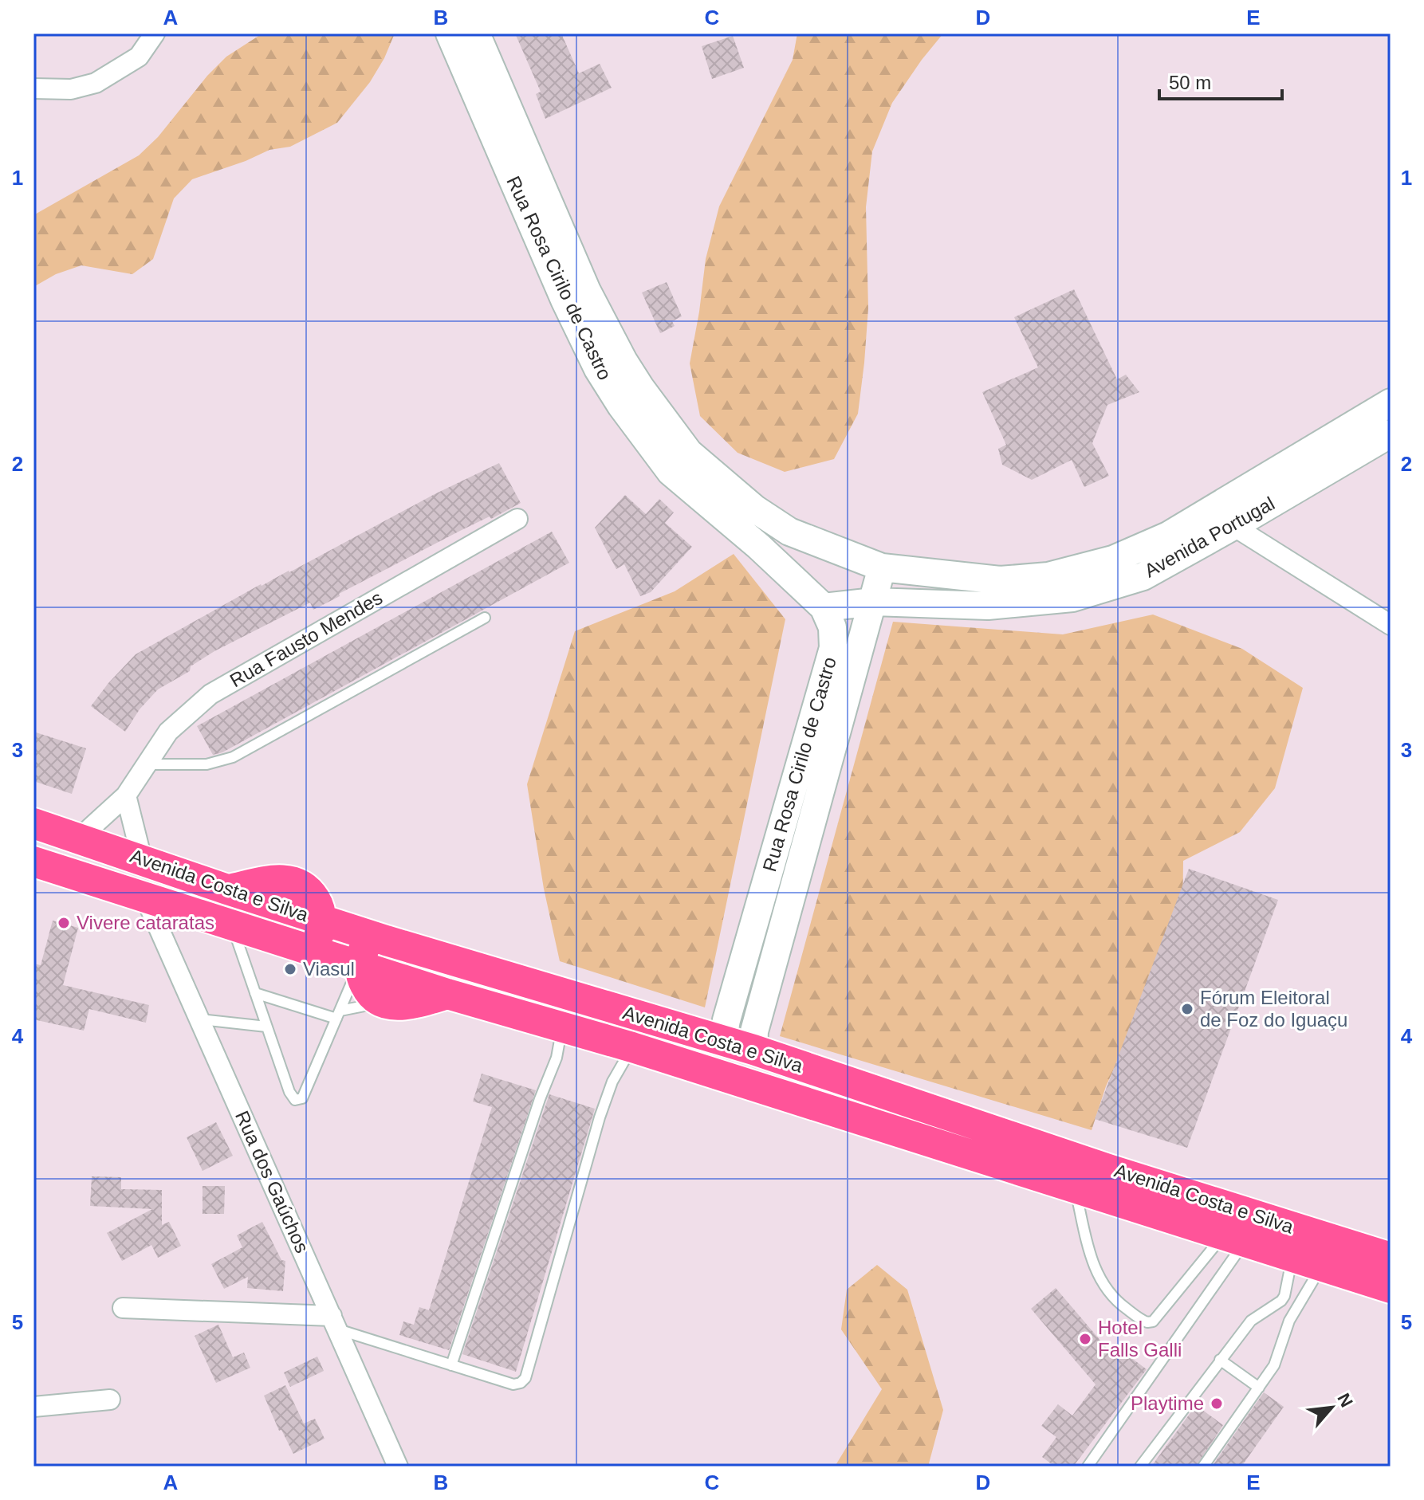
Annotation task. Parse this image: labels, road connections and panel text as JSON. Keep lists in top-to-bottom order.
{
  "streets": {
    "main road": ["Rua Rosa Cirilo de Castro", "Avenida Portugal", "Avenida Costa e Silva"],
    "street": ["Rua Fausto Mendes", "Rua dos Gaúchos"]
  },
  "crossings": [
    ["Rua Rosa Cirilo de Castro", "Avenida Portugal"],
    ["Rua Rosa Cirilo de Castro", "Avenida Costa e Silva"],
    ["Rua Fausto Mendes", "Avenida Costa e Silva"],
    ["Avenida Costa e Silva", "Rua dos Gaúchos"]
  ],
  "places": [
    "Vivere cataratas",
    "Viasul",
    "Fórum Eleitoral de Foz do Iguaçu",
    "Hotel Falls Galli",
    "Playtime"
  ],
  "scale_bar": "50 m",
  "north": "top right",
  "grid": {
    "columns": [
      "A",
      "B",
      "C",
      "D",
      "E"
    ],
    "rows": [
      "1",
      "2",
      "3",
      "4",
      "5"
    ]
  }
}
